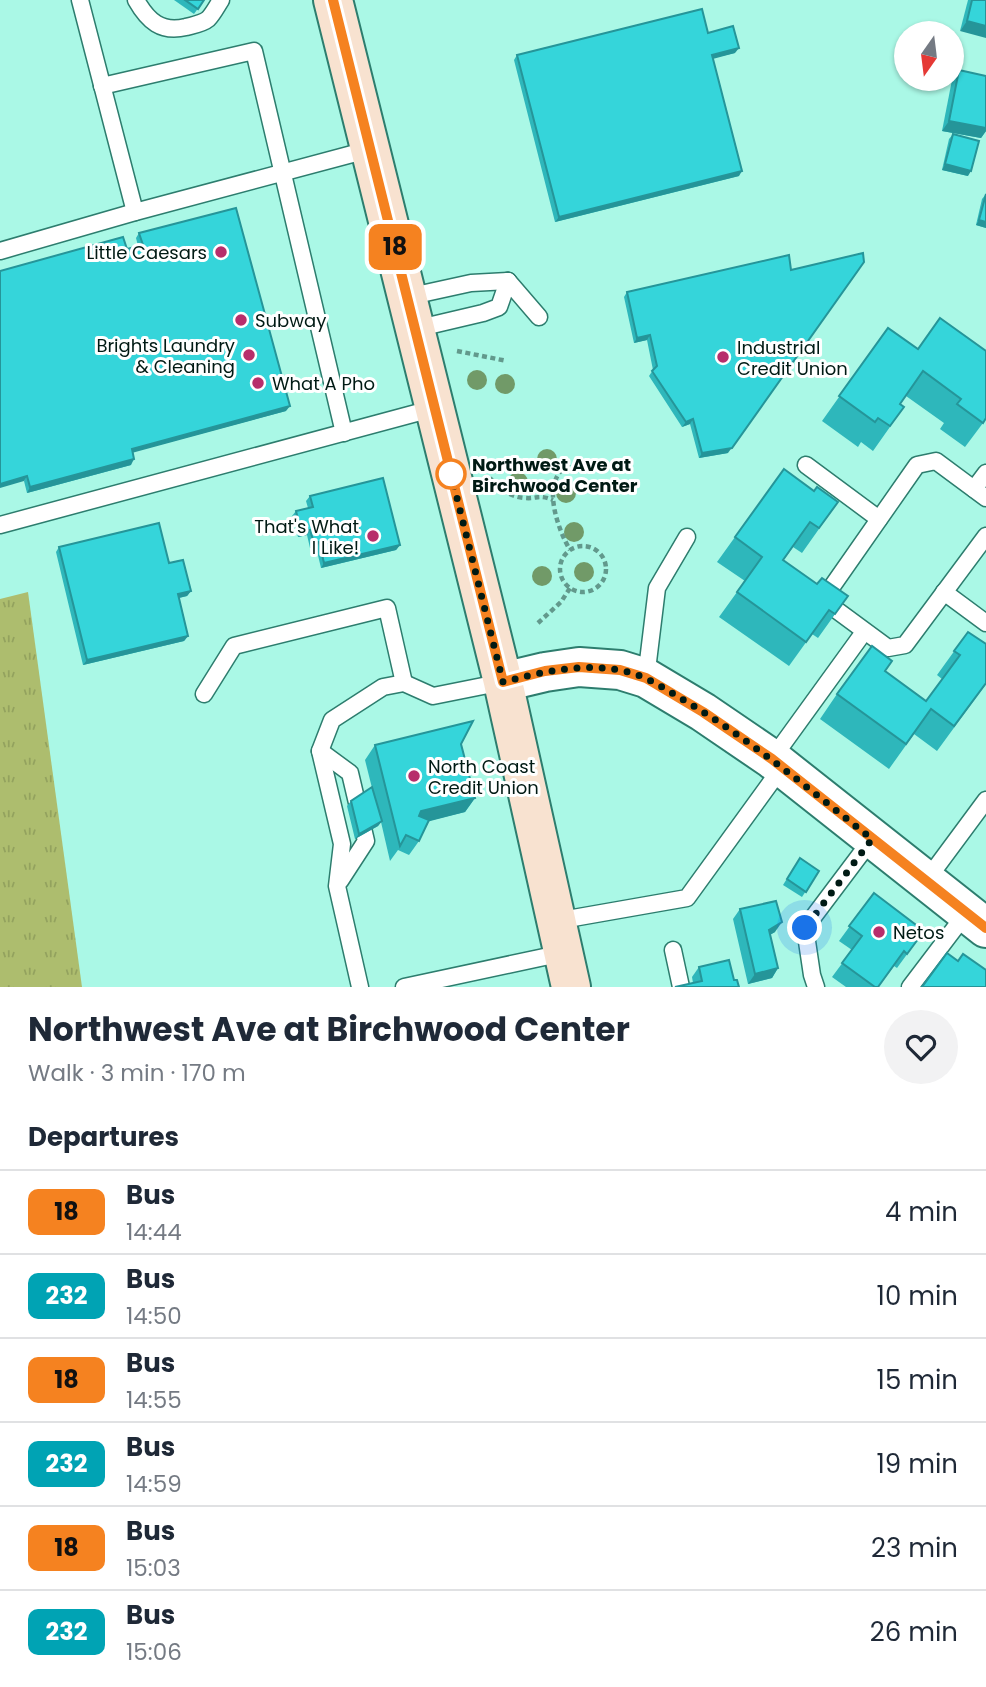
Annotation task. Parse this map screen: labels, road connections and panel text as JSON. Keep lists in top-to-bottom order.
{
  "places": [
    "Little Caesars",
    "Subway",
    "Brights Laundry & Cleaning",
    "Industrial Credit Union",
    "What A Pho",
    "Northwest Ave at Birchwood Center",
    "That's What I Like!",
    "North Coast Credit Union",
    "Netos"
  ],
  "lines": ["bus line 18"],
  "north": "bottom",
  "page": {
    "on_map": "18",
    "heading": [
      ["Northwest Ave at Birchwood Center", "Walk · 3 min · 170 m"],
      "Departures"
    ],
    "list": [
      {
        "mark": "18",
        "name": "Bus",
        "note": "14:44",
        "value": "4 min"
      },
      {
        "mark": "232",
        "name": "Bus",
        "note": "14:50",
        "value": "10 min"
      },
      {
        "mark": "18",
        "name": "Bus",
        "note": "14:55",
        "value": "15 min"
      },
      {
        "mark": "232",
        "name": "Bus",
        "note": "14:59",
        "value": "19 min"
      },
      {
        "mark": "18",
        "name": "Bus",
        "note": "15:03",
        "value": "23 min"
      },
      {
        "mark": "232",
        "name": "Bus",
        "note": "15:06",
        "value": "26 min"
      }
    ]
  }
}
